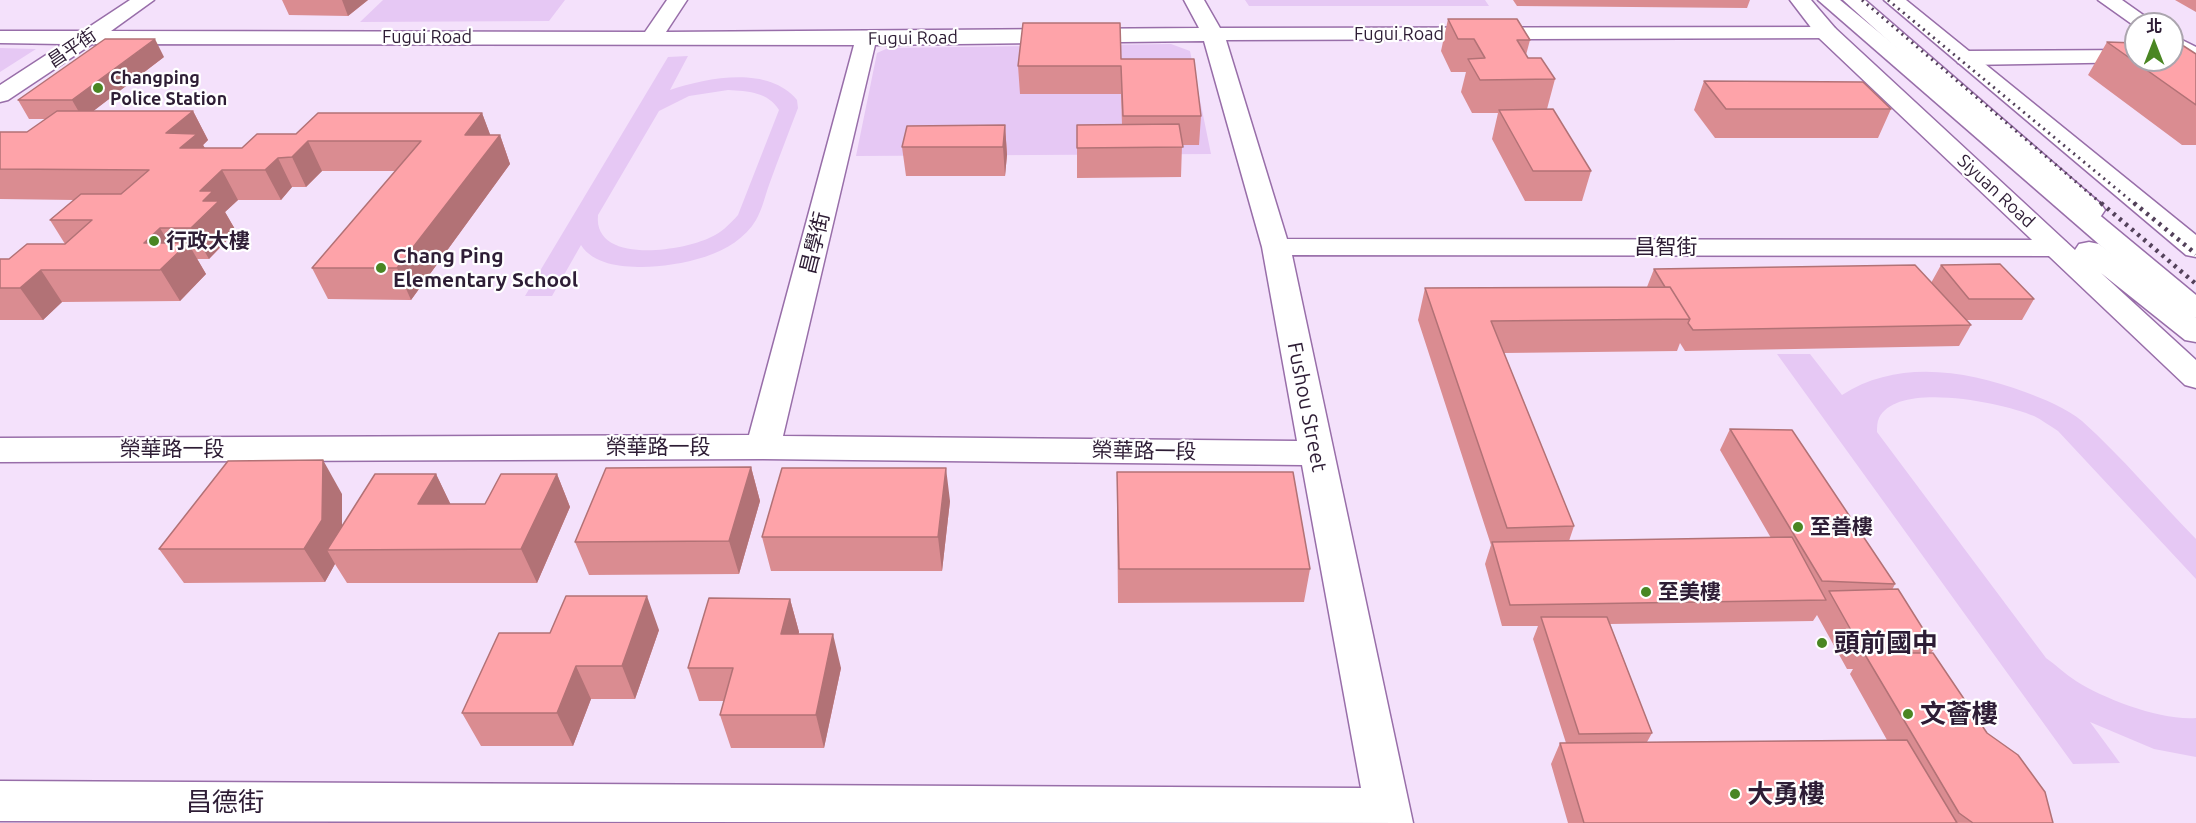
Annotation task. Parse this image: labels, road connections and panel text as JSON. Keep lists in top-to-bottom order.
{
  "streets": {
    "main road": [
      "Fugui Road",
      "昌平街",
      "Siyuan Road",
      "昌學街",
      "昌智街",
      "Fushou Street",
      "榮華路一段",
      "昌德街"
    ]
  },
  "crossings": [
    ["Fugui Road", "昌平街"],
    ["Fugui Road", "Siyuan Road"],
    ["Fugui Road", "昌學街"],
    ["Fugui Road", "Fushou Street"],
    ["Siyuan Road", "昌智街"],
    ["昌學街", "榮華路一段"],
    ["昌智街", "Fushou Street"],
    ["Fushou Street", "榮華路一段"],
    ["Fushou Street", "昌德街"]
  ],
  "places": [
    "Changping Police Station",
    "行政大樓",
    "Chang Ping Elementary School",
    "至善樓",
    "至美樓",
    "頭前國中",
    "文薈樓",
    "大勇樓"
  ],
  "north": "top"
}
